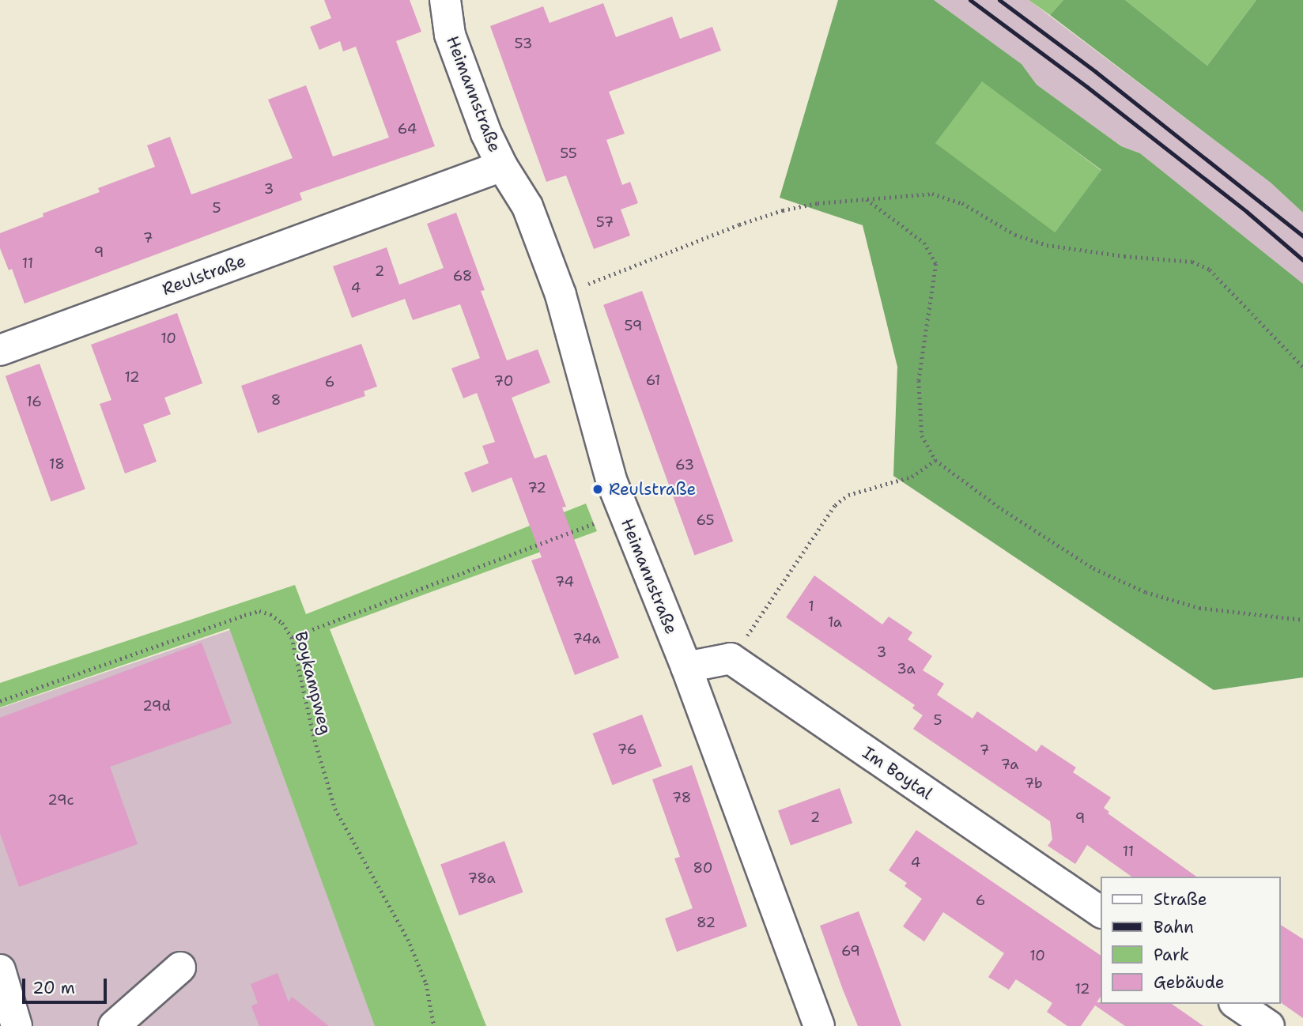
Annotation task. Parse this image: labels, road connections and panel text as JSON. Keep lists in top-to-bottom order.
{
  "streets": {
    "street": ["Heimannstraße", "Reulstraße", "Im Boytal"],
    "path": ["Boykampweg"]
  },
  "crossings": [
    ["Heimannstraße", "Reulstraße"]
  ],
  "places": ["Reulstraße"],
  "house_numbers": [
    "53",
    "64",
    "55",
    "3",
    "5",
    "57",
    "7",
    "9",
    "11",
    "2",
    "68",
    "4",
    "59",
    "10",
    "12",
    "61",
    "70",
    "6",
    "8",
    "16",
    "18",
    "63",
    "72",
    "65",
    "74",
    "1",
    "1a",
    "74a",
    "3",
    "3a",
    "29d",
    "5",
    "76",
    "7",
    "7a",
    "7b",
    "78",
    "29c",
    "2",
    "9",
    "11",
    "4",
    "80",
    "78a",
    "6",
    "82",
    "69",
    "10",
    "12"
  ],
  "legend": [
    "Straße",
    "Bahn",
    "Park",
    "Gebäude"
  ],
  "scale_bar": "20 m"
}
